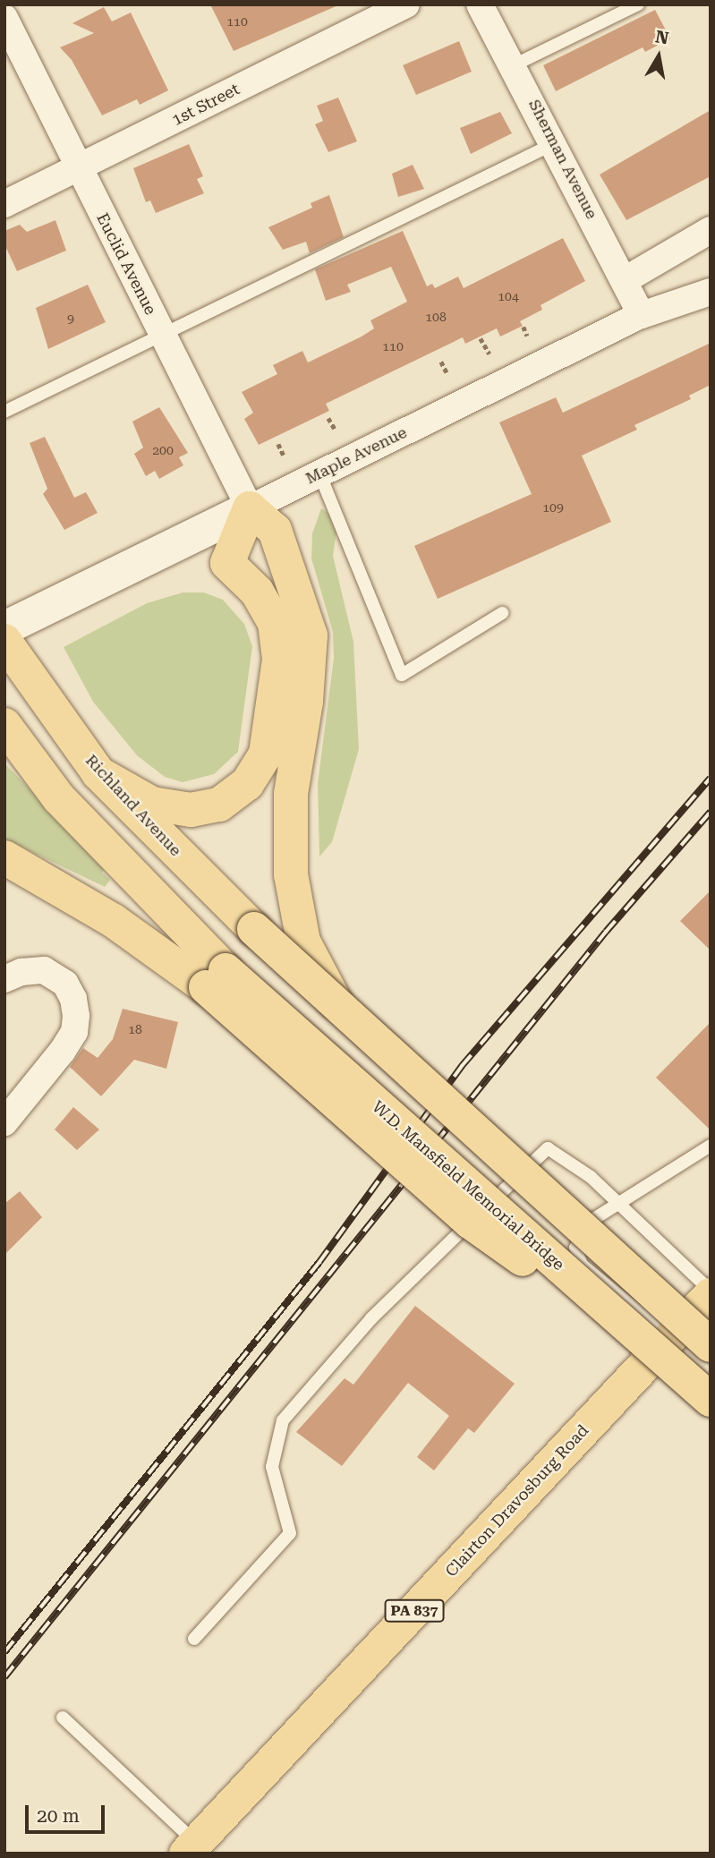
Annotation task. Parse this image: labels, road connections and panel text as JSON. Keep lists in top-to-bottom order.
{
  "streets": {
    "main road": [
      "Maple Avenue",
      "Richland Avenue",
      "Clairton Dravosburg Road",
      "PA 837"
    ],
    "street": ["1st Street", "Sherman Avenue", "Euclid Avenue"]
  },
  "crossings": [
    ["1st Street", "Euclid Avenue"],
    ["Sherman Avenue", "Maple Avenue"],
    ["Euclid Avenue", "Maple Avenue"],
    ["Clairton Dravosburg Road", "PA 837"]
  ],
  "house_numbers": [
    "110",
    "104",
    "108",
    "9",
    "110",
    "200",
    "109",
    "18"
  ],
  "scale_bar": "20 m",
  "north": "top"
}
